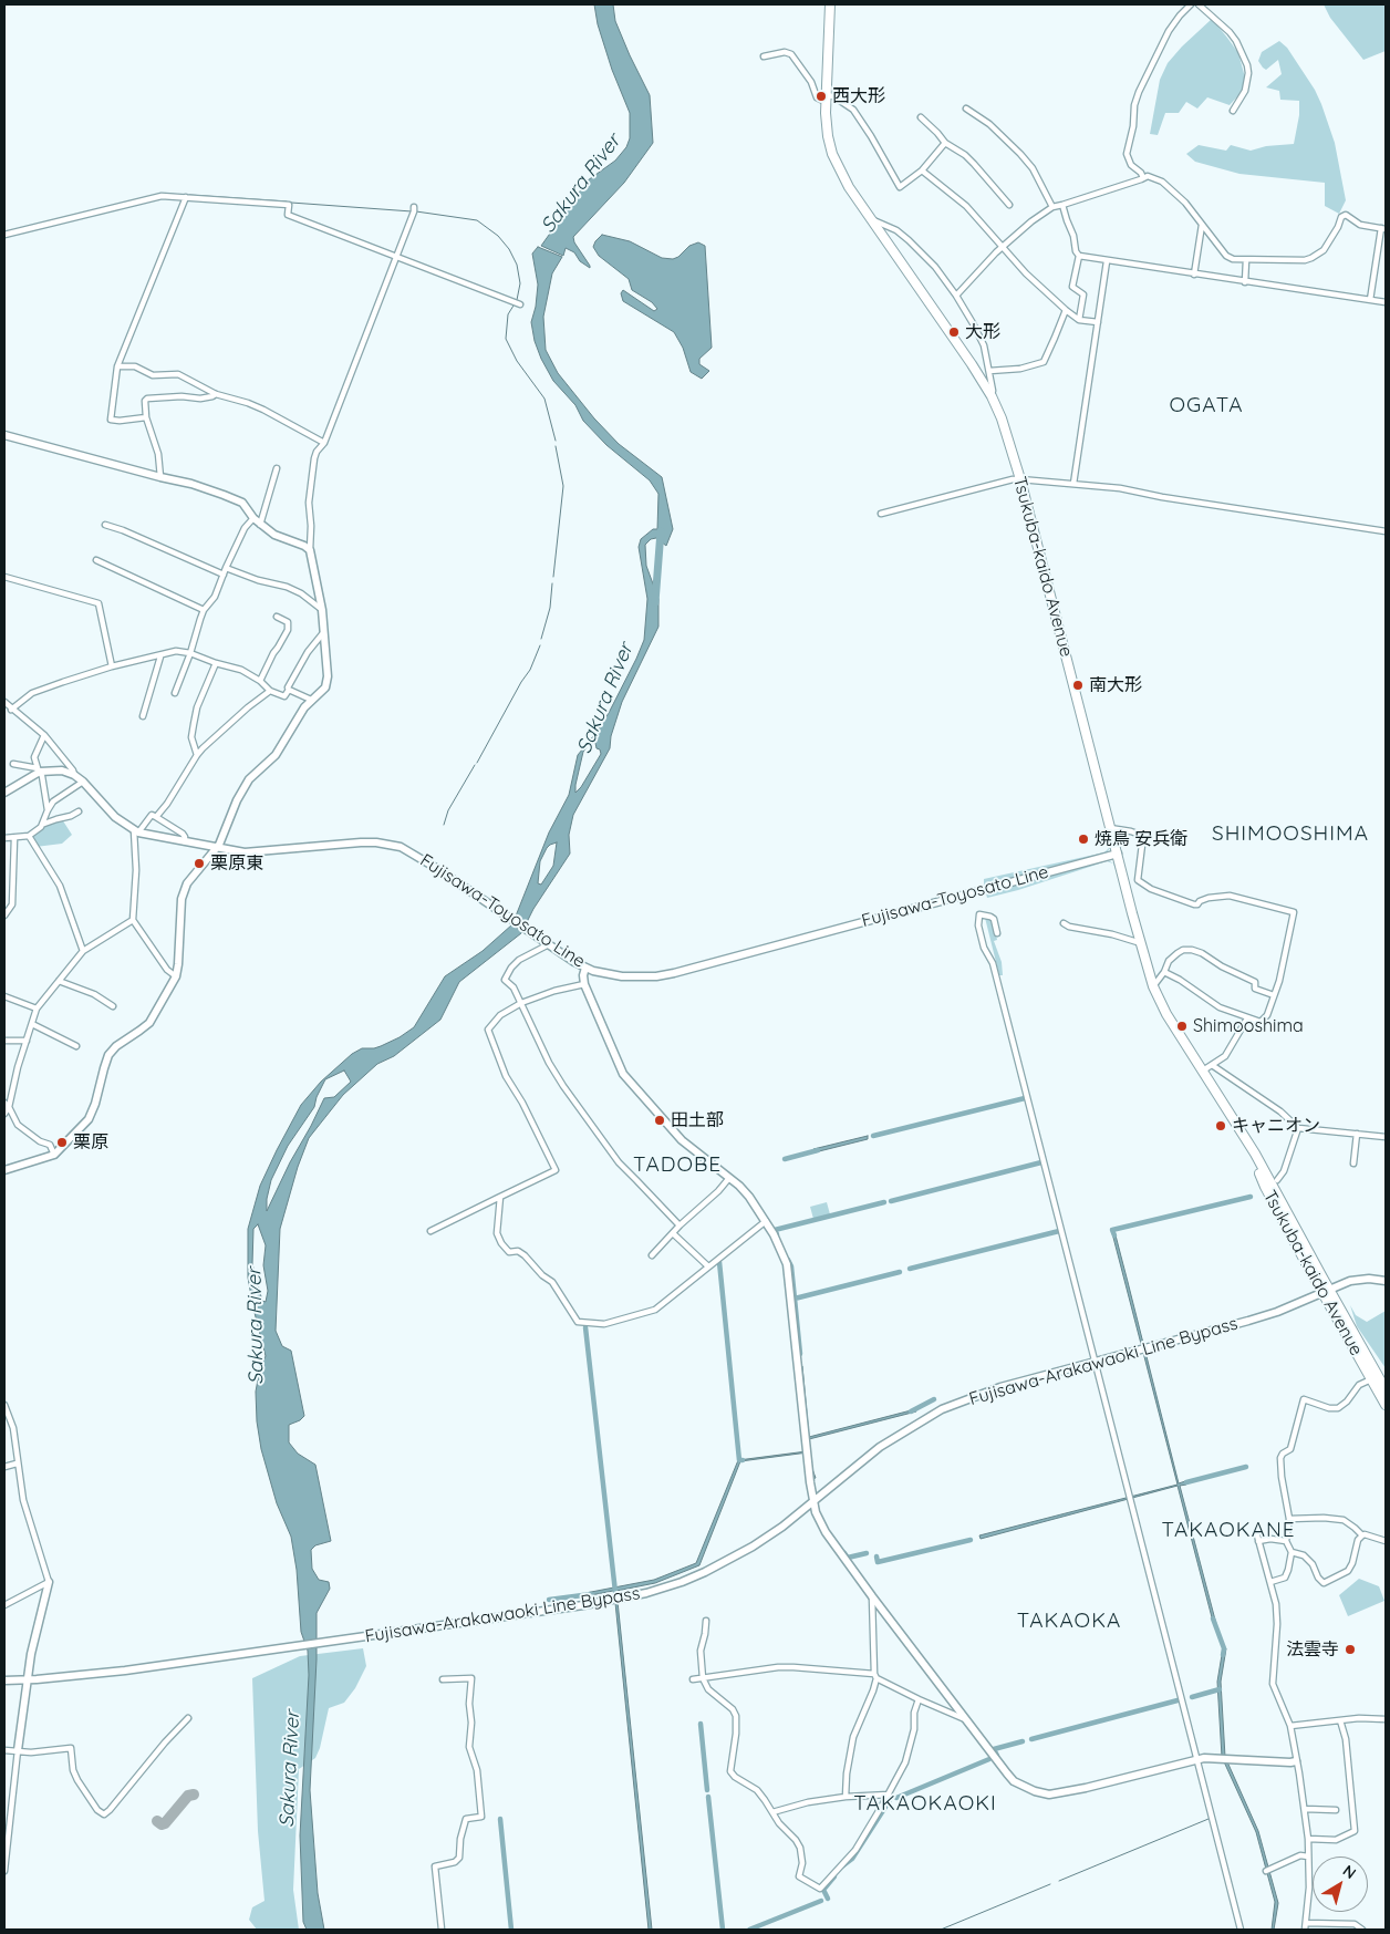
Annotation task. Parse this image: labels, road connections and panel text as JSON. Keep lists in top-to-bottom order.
{
  "streets": {
    "highway": ["Tsukuba-kaido Avenue"],
    "main road": ["Fujisawa-Toyosato Line", "Fujisawa-Arakawaoki Line Bypass"]
  },
  "crossings": [
    ["Tsukuba-kaido Avenue", "Fujisawa-Toyosato Line"],
    ["Tsukuba-kaido Avenue", "Fujisawa-Arakawaoki Line Bypass"]
  ],
  "districts": [
    "OGATA",
    "SHIMOOSHIMA",
    "TADOBE",
    "TAKAOKANE",
    "TAKAOKA",
    "TAKAOKAOKI"
  ],
  "water": ["Sakura River"],
  "places": [
    "西大形",
    "大形",
    "南大形",
    "焼鳥 安兵衛",
    "栗原東",
    "Shimooshima",
    "田土部",
    "キャニオン",
    "栗原",
    "法雲寺"
  ],
  "north": "top right"
}
